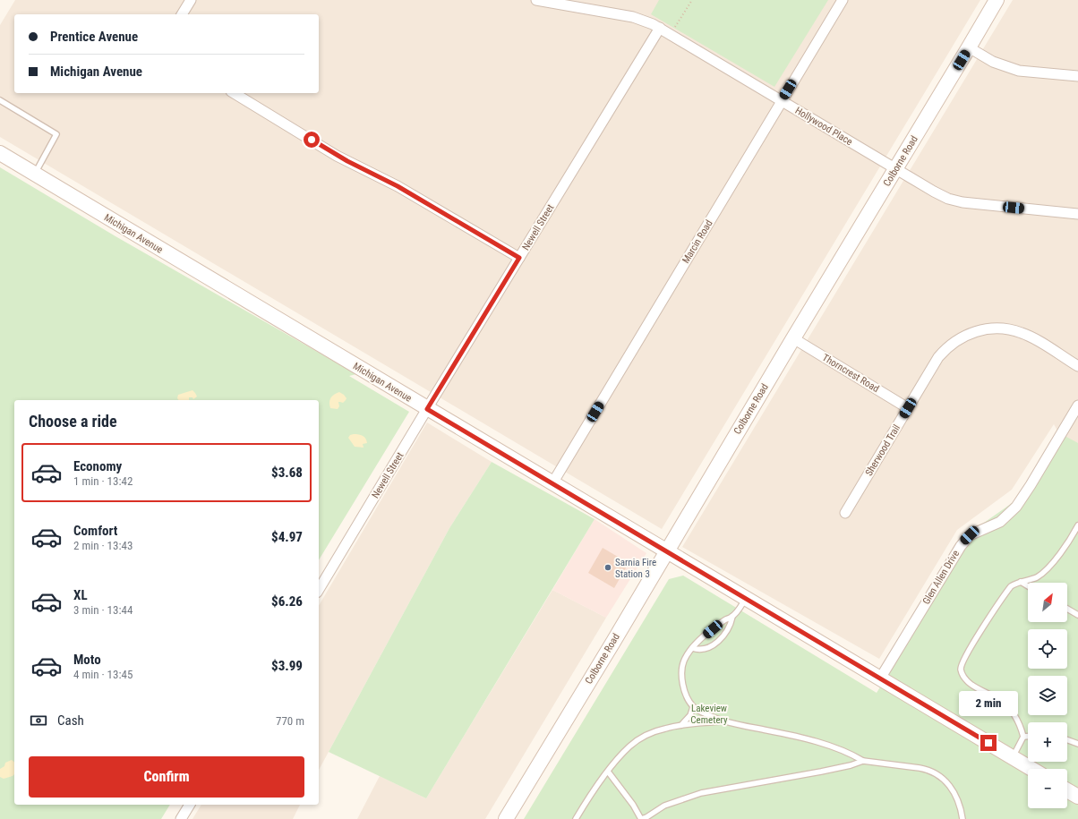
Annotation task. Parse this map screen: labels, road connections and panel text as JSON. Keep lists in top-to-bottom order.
{
  "streets": {
    "main road": ["Colborne Road", "Michigan Avenue"],
    "street": [
      "Hollywood Place",
      "Newell Street",
      "Marcin Road",
      "Thorncrest Road",
      "Sherwood Trail",
      "Glen Allen Drive"
    ]
  },
  "crossings": [
    ["Hollywood Place", "Colborne Road"],
    ["Hollywood Place", "Newell Street"],
    ["Hollywood Place", "Marcin Road"],
    ["Colborne Road", "Michigan Avenue"],
    ["Colborne Road", "Thorncrest Road"],
    ["Newell Street", "Michigan Avenue"],
    ["Michigan Avenue", "Marcin Road"],
    ["Michigan Avenue", "Glen Allen Drive"],
    ["Thorncrest Road", "Sherwood Trail"]
  ],
  "parks": ["Lakeview Cemetery"],
  "places": ["Sarnia Fire Station 3"],
  "north": "top right",
  "page": {
    "banner": ["Prentice Avenue", "Michigan Avenue"],
    "heading": "Choose a ride",
    "list": [
      {
        "name": "Economy",
        "note": "1 min · 13:42",
        "value": "$3.68"
      },
      {
        "name": "Comfort",
        "note": "2 min · 13:43",
        "value": "$4.97"
      },
      {
        "name": "XL",
        "note": "3 min · 13:44",
        "value": "$6.26"
      },
      {
        "name": "Moto",
        "note": "4 min · 13:45",
        "value": "$3.99"
      }
    ],
    "map_buttons": ["+", "−"],
    "bubble": "2 min",
    "pay": ["Cash", "770 m"],
    "buttons": "Confirm"
  }
}
